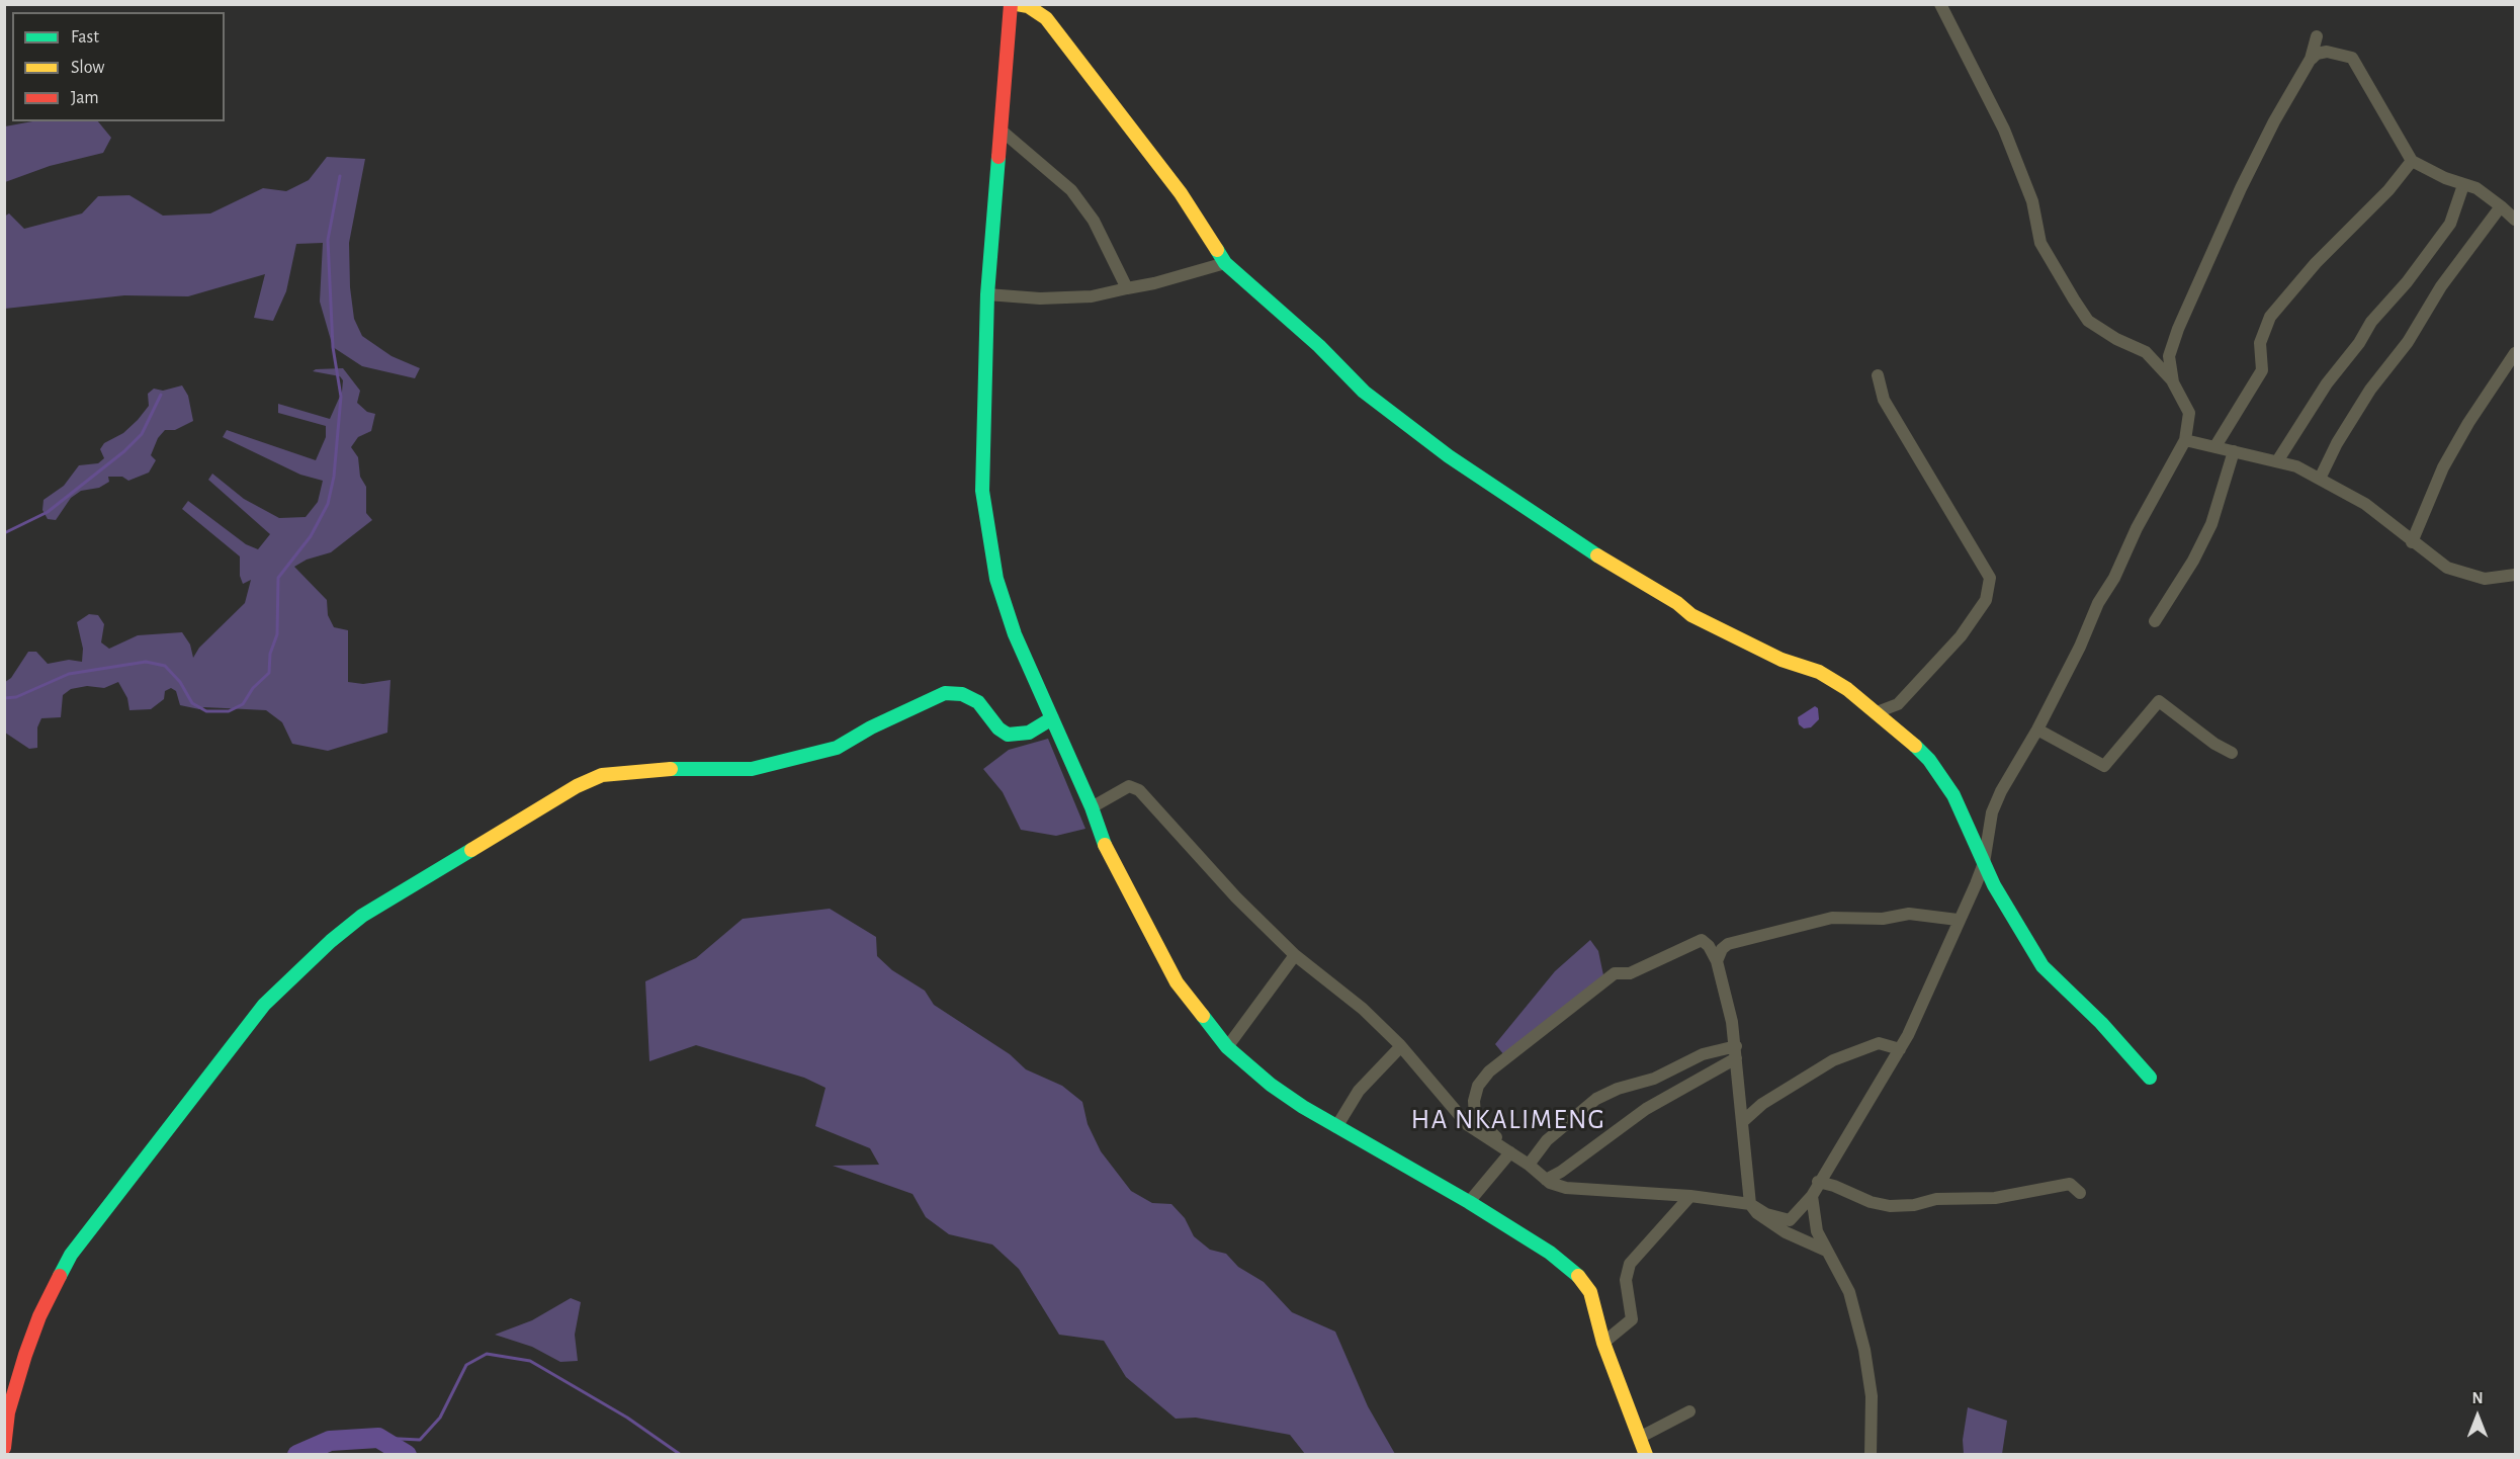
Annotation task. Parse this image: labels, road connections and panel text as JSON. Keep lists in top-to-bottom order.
{
  "districts": ["HA NKALIMENG"],
  "legend": ["Fast", "Slow", "Jam"],
  "north": "top"
}
